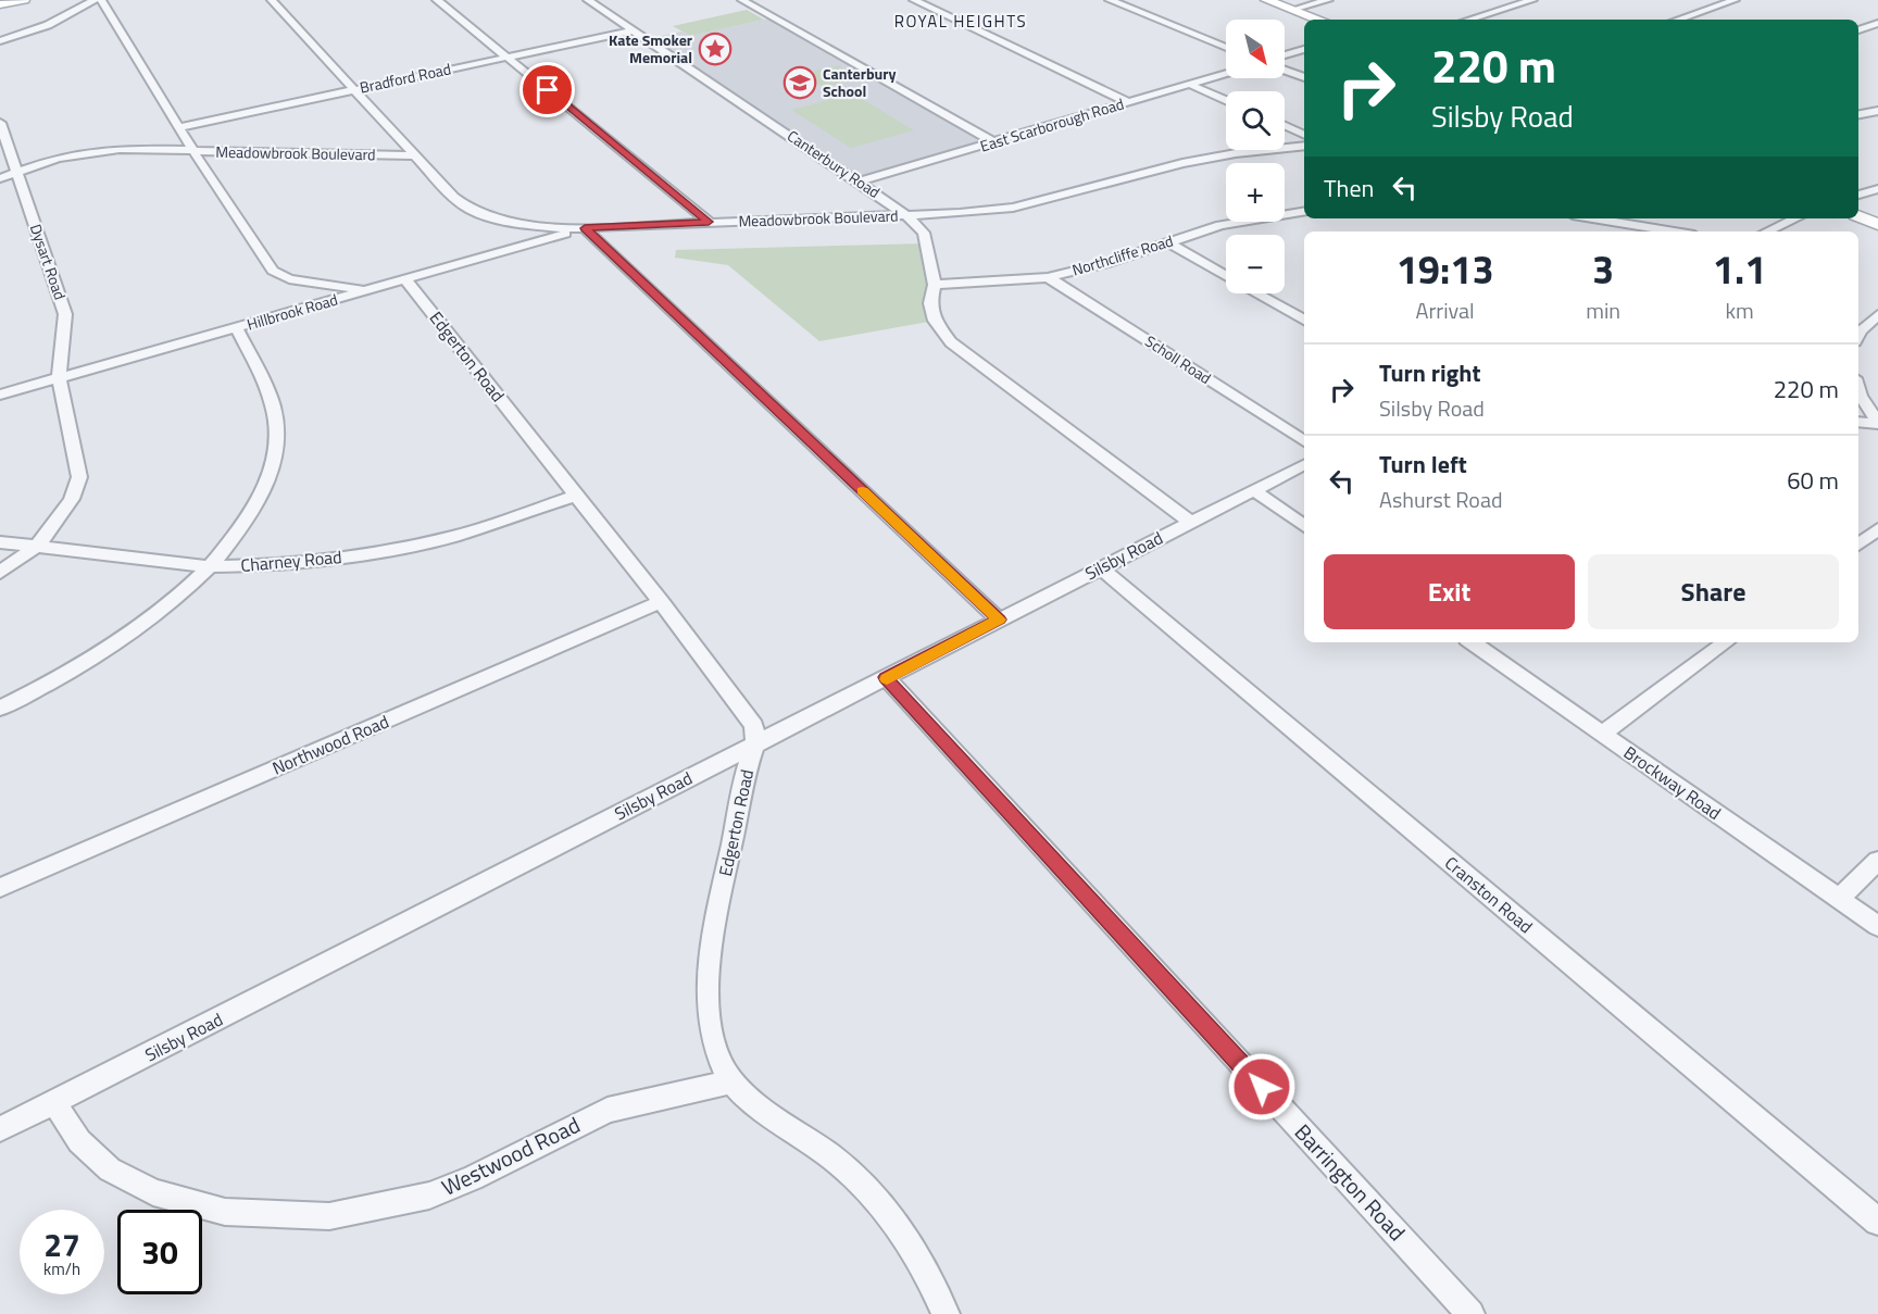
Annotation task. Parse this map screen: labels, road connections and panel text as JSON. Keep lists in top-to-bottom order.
{
  "streets": {
    "street": [
      "Bradford Road",
      "East Scarborough Road",
      "Meadowbrook Boulevard",
      "Canterbury Road",
      "Northcliffe Road",
      "Dysart Road",
      "Hillbrook Road",
      "Edgerton Road",
      "Scholl Road",
      "Silsby Road",
      "Charney Road",
      "Northwood Road",
      "Brockway Road",
      "Cranston Road",
      "Westwood Road",
      "Barrington Road"
    ]
  },
  "crossings": [
    ["Bradford Road", "Canterbury Road"],
    ["East Scarborough Road", "Canterbury Road"],
    ["Meadowbrook Boulevard", "Canterbury Road"],
    ["Meadowbrook Boulevard", "Dysart Road"],
    ["Meadowbrook Boulevard", "Hillbrook Road"],
    ["Canterbury Road", "Northcliffe Road"],
    ["Canterbury Road", "Silsby Road"],
    ["Northcliffe Road", "Scholl Road"],
    ["Dysart Road", "Hillbrook Road"],
    ["Dysart Road", "Charney Road"],
    ["Hillbrook Road", "Edgerton Road"],
    ["Edgerton Road", "Silsby Road"],
    ["Edgerton Road", "Charney Road"],
    ["Edgerton Road", "Northwood Road"],
    ["Edgerton Road", "Westwood Road"],
    ["Silsby Road", "Cranston Road"],
    ["Silsby Road", "Westwood Road"],
    ["Silsby Road", "Barrington Road"]
  ],
  "districts": ["ROYAL HEIGHTS"],
  "places": {
    "place": ["Kate Smoker Memorial"],
    "school or university": ["Canterbury School"]
  },
  "north": "bottom right",
  "page": {
    "map_buttons": ["+", "−"],
    "turn": ["220 m", "Silsby Road"],
    "then": "Then",
    "eta": [
      "19:13",
      "Arrival",
      "3",
      "min",
      "1.1",
      "km"
    ],
    "list": [
      {
        "name": "Turn right",
        "note": "Silsby Road",
        "value": "220 m"
      },
      {
        "name": "Turn left",
        "note": "Ashurst Road",
        "value": "60 m"
      }
    ],
    "buttons": ["Exit", "Share"],
    "speed": "27 km/h",
    "limit": "30"
  }
}
